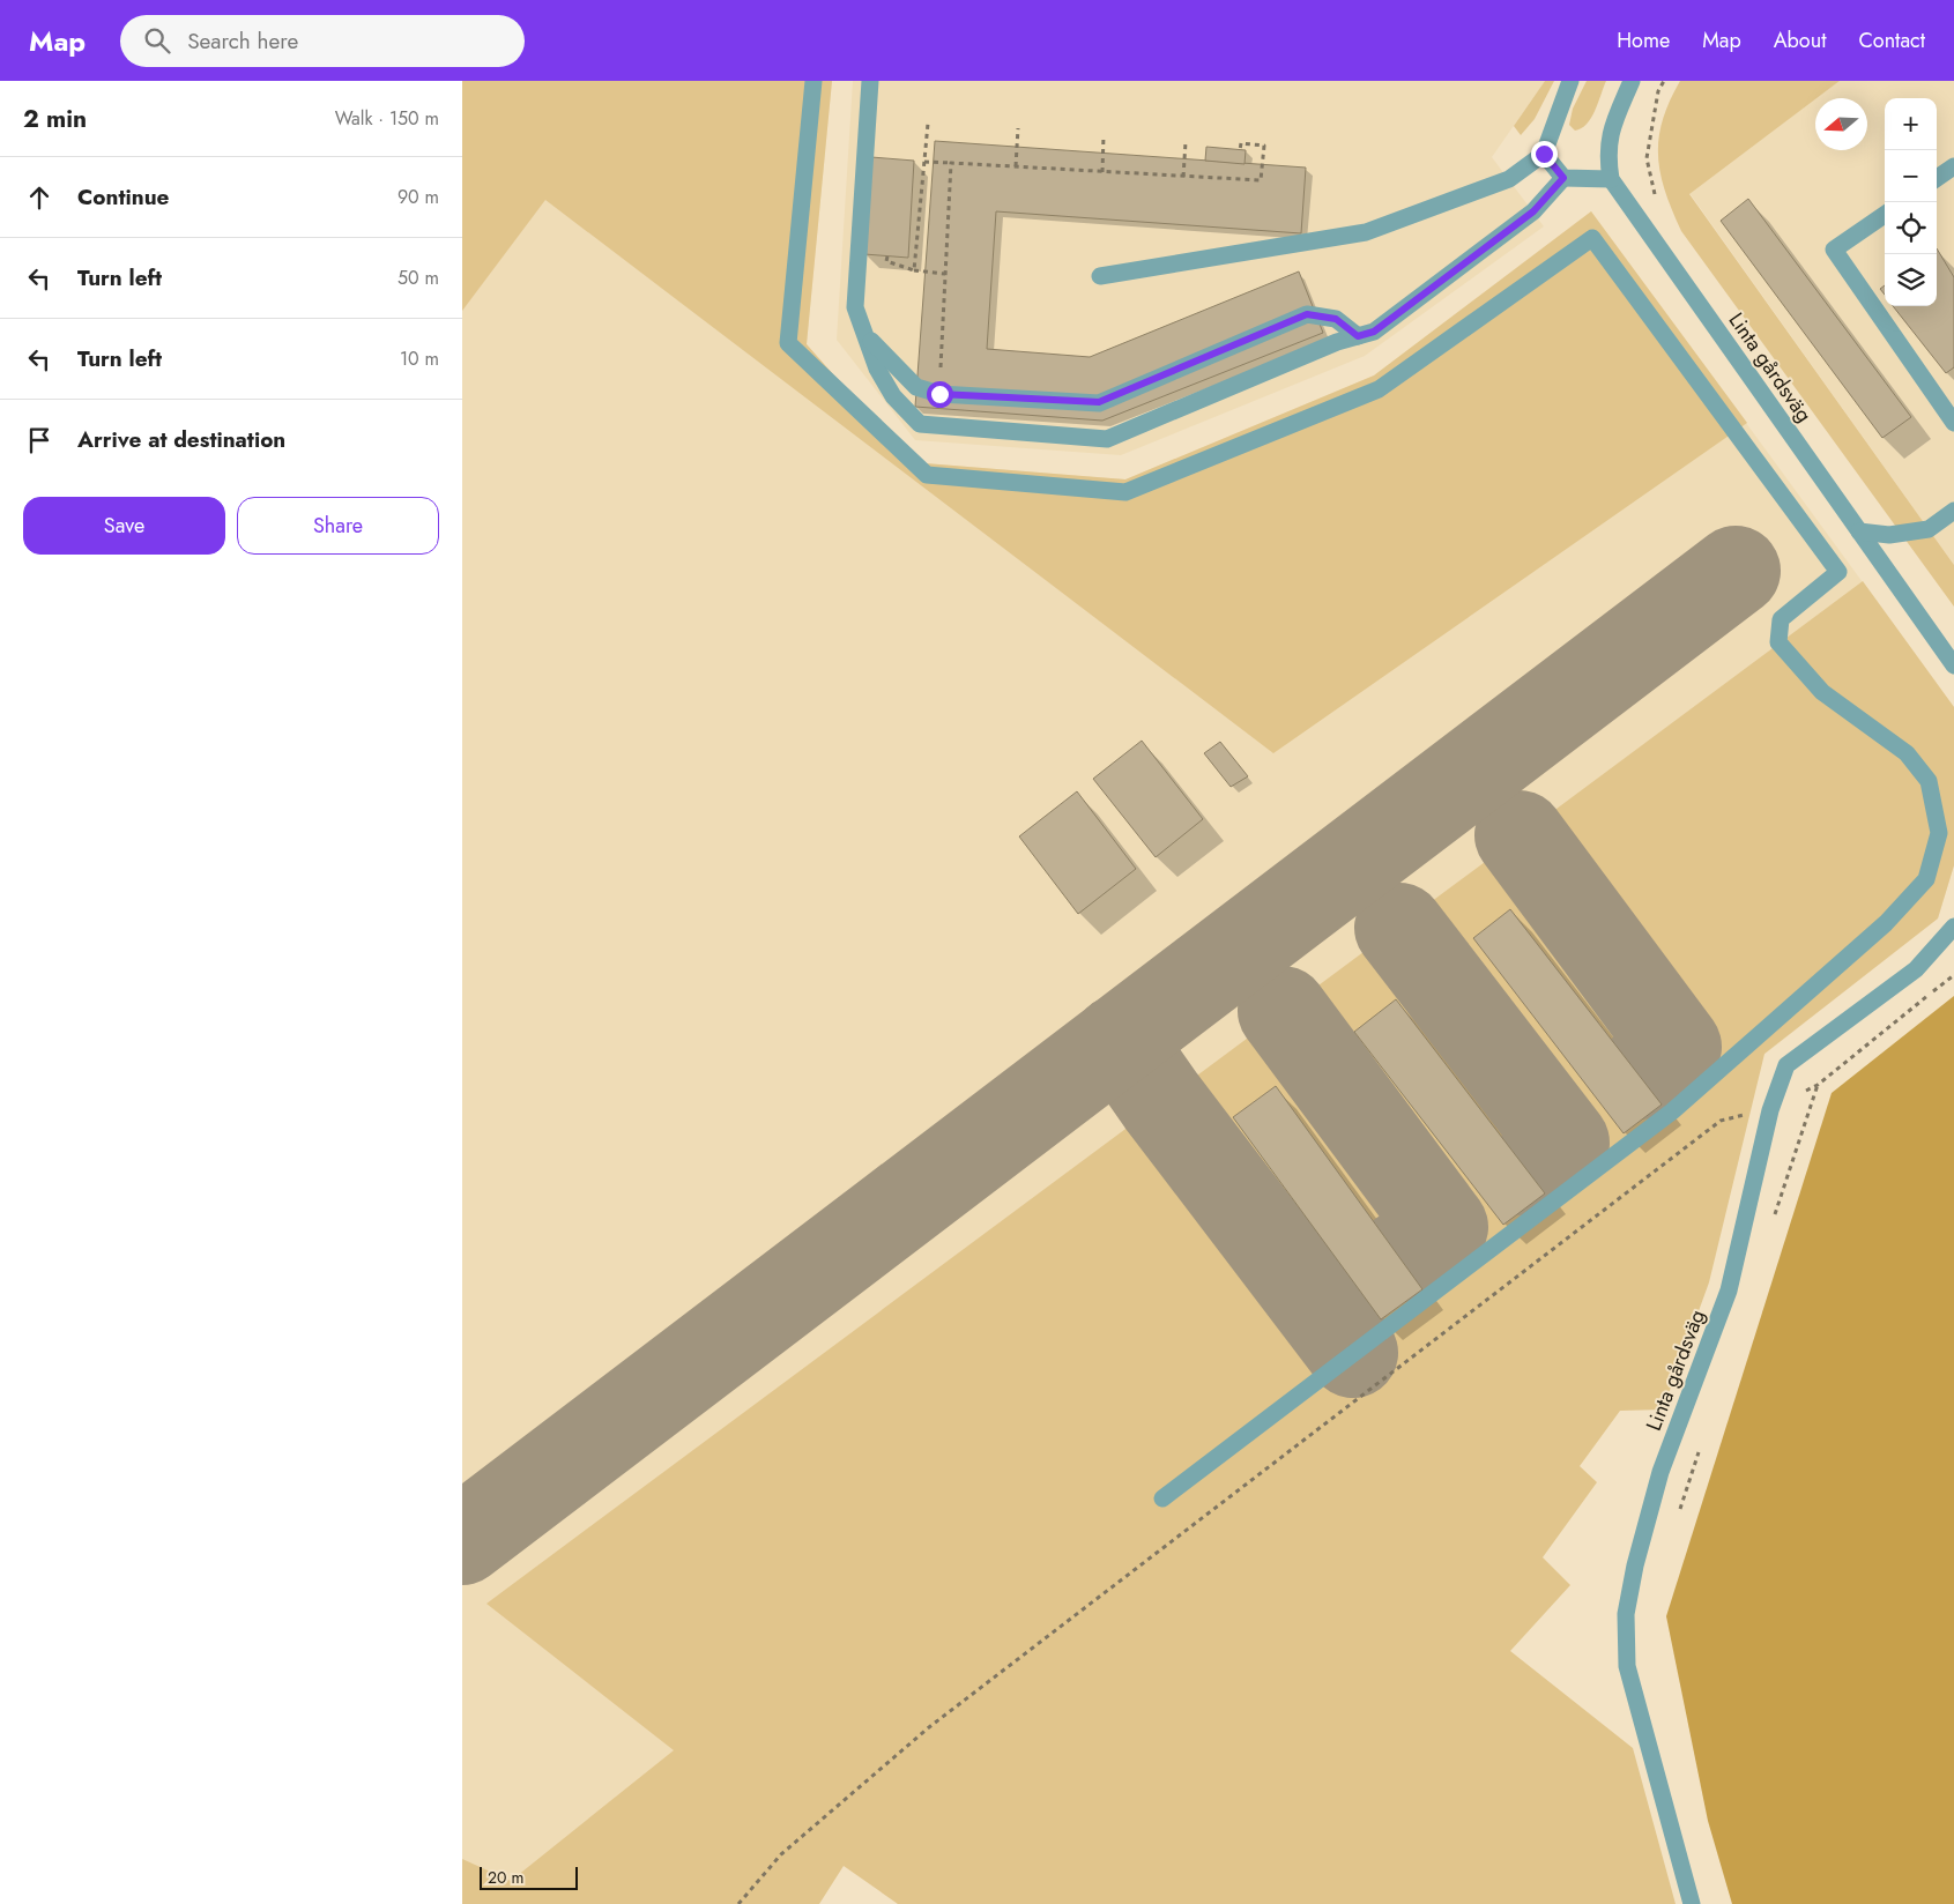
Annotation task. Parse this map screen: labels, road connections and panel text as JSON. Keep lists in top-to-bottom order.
{
  "streets": {
    "street": ["Linta gårdsväg"]
  },
  "scale_bar": "20 m",
  "north": "left",
  "page": {
    "header": "Map",
    "search": "Search here",
    "nav": [
      "Home",
      "Map",
      "About",
      "Contact"
    ],
    "heading": ["2 min", "Walk · 150 m"],
    "map_buttons": ["+", "−"],
    "list": [
      ["Continue", "90 m"],
      ["Turn left", "50 m"],
      ["Turn left", "10 m"],
      "Arrive at destination"
    ],
    "buttons": ["Save", "Share"],
    "scale": "20 m"
  }
}
